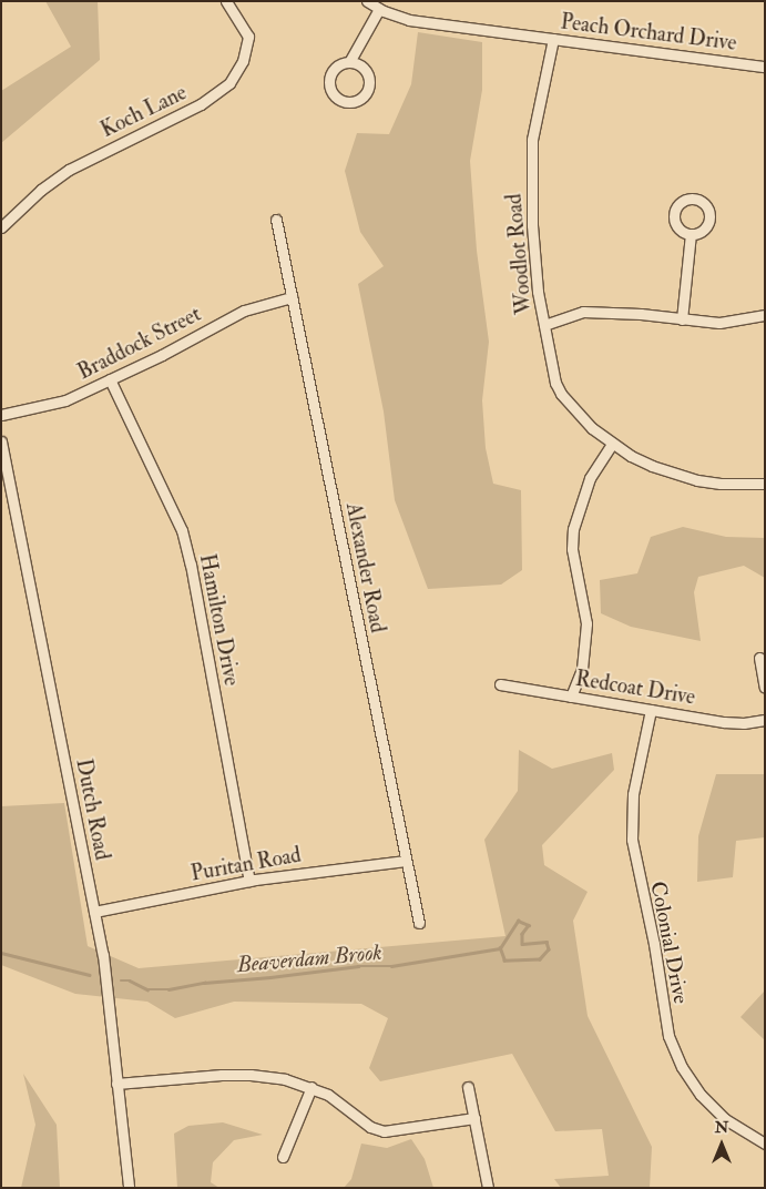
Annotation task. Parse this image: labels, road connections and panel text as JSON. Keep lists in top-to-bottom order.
{
  "streets": {
    "street": [
      "Peach Orchard Drive",
      "Koch Lane",
      "Woodlot Road",
      "Braddock Street",
      "Alexander Road",
      "Hamilton Drive",
      "Redcoat Drive",
      "Dutch Road",
      "Puritan Road",
      "Colonial Drive"
    ]
  },
  "crossings": [
    ["Peach Orchard Drive", "Woodlot Road"],
    ["Braddock Street", "Alexander Road"],
    ["Braddock Street", "Hamilton Drive"],
    ["Alexander Road", "Puritan Road"],
    ["Hamilton Drive", "Puritan Road"],
    ["Redcoat Drive", "Colonial Drive"],
    ["Dutch Road", "Puritan Road"]
  ],
  "water": ["Beaverdam Brook"],
  "north": "top"
}
